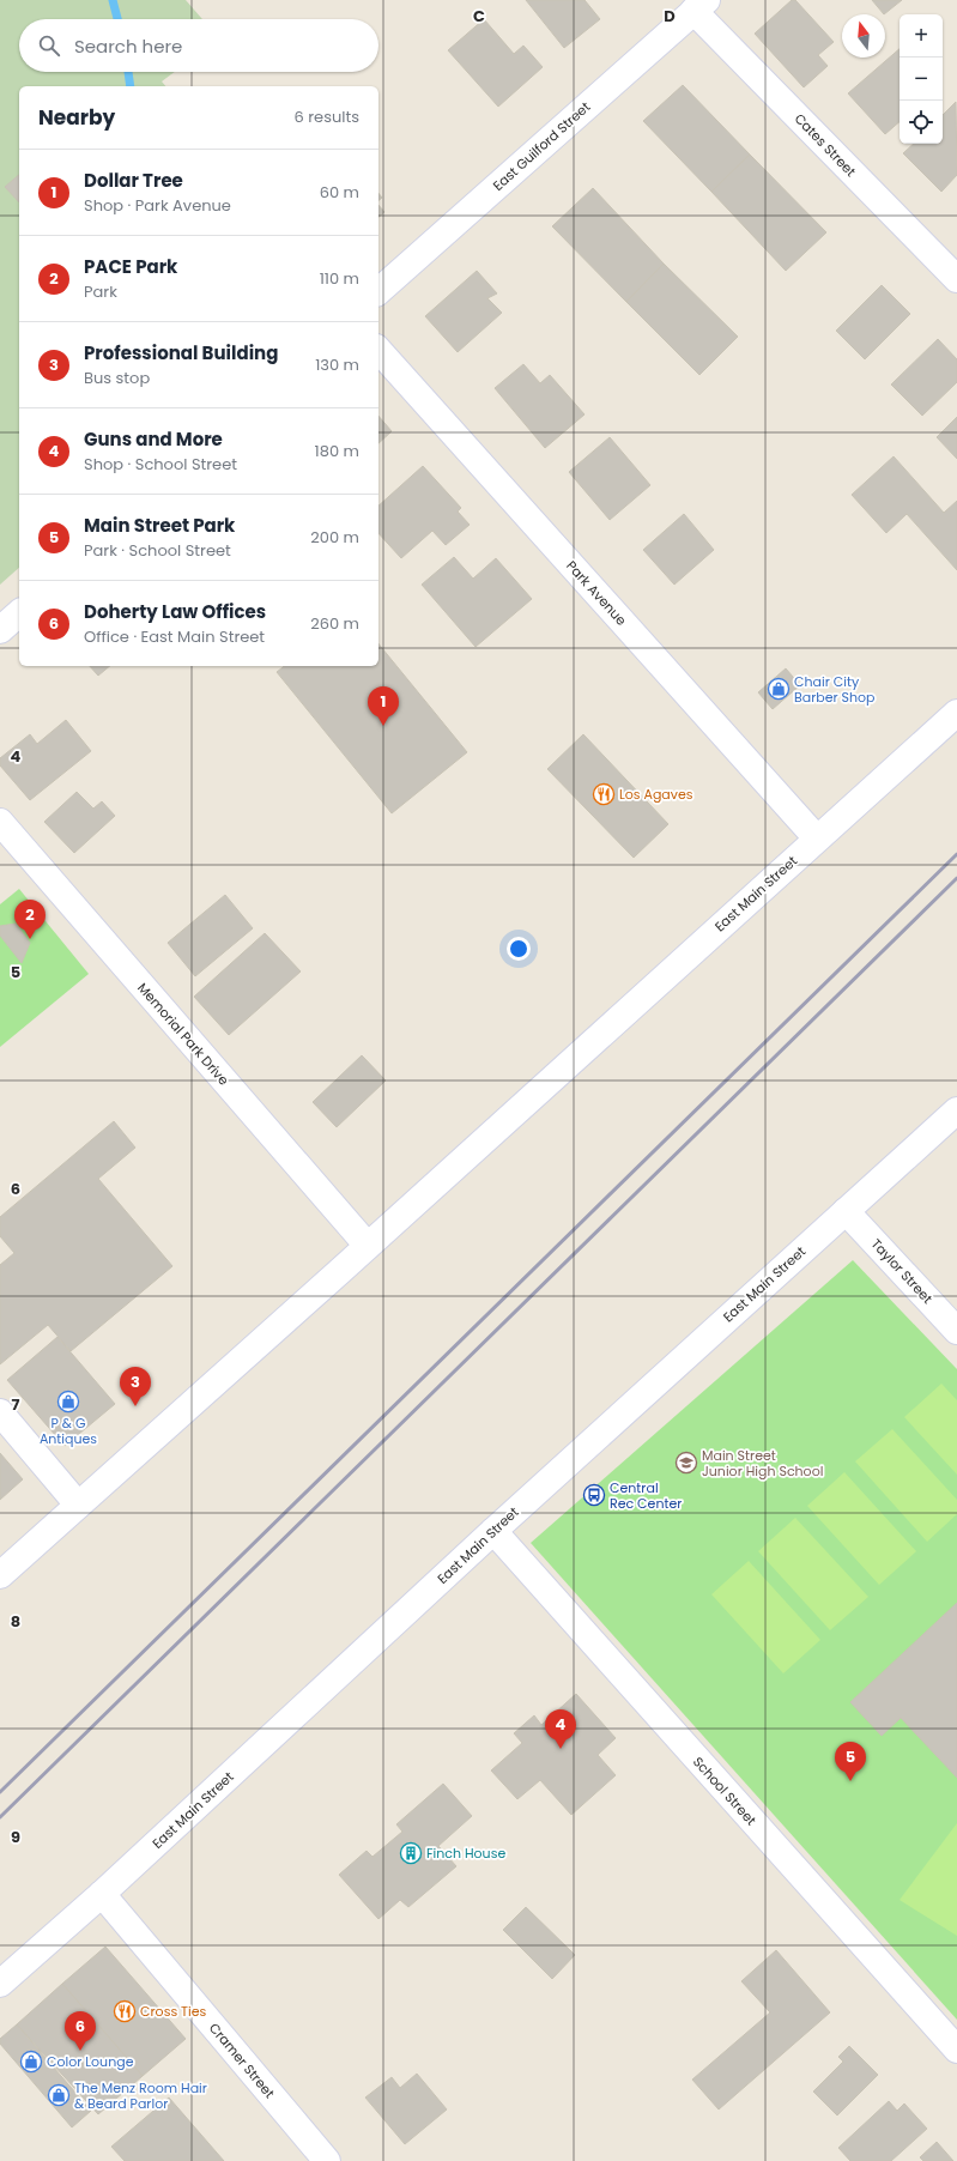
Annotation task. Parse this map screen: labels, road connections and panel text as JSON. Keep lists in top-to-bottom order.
{
  "streets": {
    "street": [
      "Cates Street",
      "East Guilford Street",
      "Park Avenue",
      "East Main Street",
      "Memorial Park Drive",
      "Taylor Street",
      "School Street",
      "Cramer Street"
    ]
  },
  "crossings": [
    ["Cates Street", "East Guilford Street"],
    ["Park Avenue", "East Main Street"],
    ["East Main Street", "Memorial Park Drive"],
    ["East Main Street", "Taylor Street"],
    ["East Main Street", "School Street"],
    ["East Main Street", "Cramer Street"]
  ],
  "places": {
    "shop": [
      "Chair City Barber Shop",
      "P & G Antiques",
      "Color Lounge",
      "The Menz Room Hair & Beard Parlor"
    ],
    "restaurant": ["Los Agaves", "Cross Ties"],
    "school or university": ["Main Street Junior High School"],
    "bus stop": ["Central Rec Center"],
    "building": ["Finch House"]
  },
  "north": "top",
  "page": {
    "map_buttons": ["+", "−"],
    "search": "Search here",
    "heading": ["Nearby", "6 results"],
    "list": [
      {
        "mark": "1",
        "name": "Dollar Tree",
        "note": "Shop · Park Avenue",
        "value": "60 m"
      },
      {
        "mark": "2",
        "name": "PACE Park",
        "note": "Park",
        "value": "110 m"
      },
      {
        "mark": "3",
        "name": "Professional Building",
        "note": "Bus stop",
        "value": "130 m"
      },
      {
        "mark": "4",
        "name": "Guns and More",
        "note": "Shop · School Street",
        "value": "180 m"
      },
      {
        "mark": "5",
        "name": "Main Street Park",
        "note": "Park · School Street",
        "value": "200 m"
      },
      {
        "mark": "6",
        "name": "Doherty Law Offices",
        "note": "Office · East Main Street",
        "value": "260 m"
      }
    ],
    "pins": [
      "1",
      "2",
      "3",
      "4",
      "5",
      "6"
    ]
  },
  "grid": {
    "columns": ["C", "D"],
    "rows": [
      "4",
      "5",
      "6",
      "7",
      "8",
      "9"
    ]
  }
}
